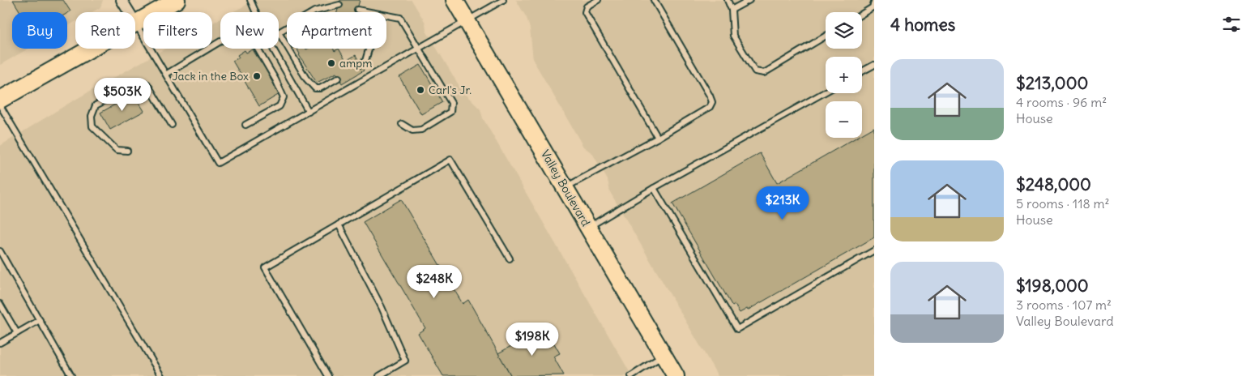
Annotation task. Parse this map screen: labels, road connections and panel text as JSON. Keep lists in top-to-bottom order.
{
  "streets": {
    "main road": ["Valley Boulevard"]
  },
  "places": ["ampm", "Jack in the Box", "Carl's Jr."],
  "page": {
    "heading": "4 homes",
    "map_buttons": ["+", "−"],
    "chip": [
      "Buy",
      "Rent",
      "Filters",
      "New",
      "Apartment"
    ],
    "list": [
      {
        "name": "$213,000",
        "note": "4 rooms · 96 m² · House"
      },
      {
        "name": "$248,000",
        "note": "5 rooms · 118 m² · House"
      },
      {
        "name": "$198,000",
        "note": "3 rooms · 107 m² · Valley Boulevard"
      }
    ],
    "price": [
      "$503K",
      "$213K",
      "$248K",
      "$198K"
    ]
  }
}
